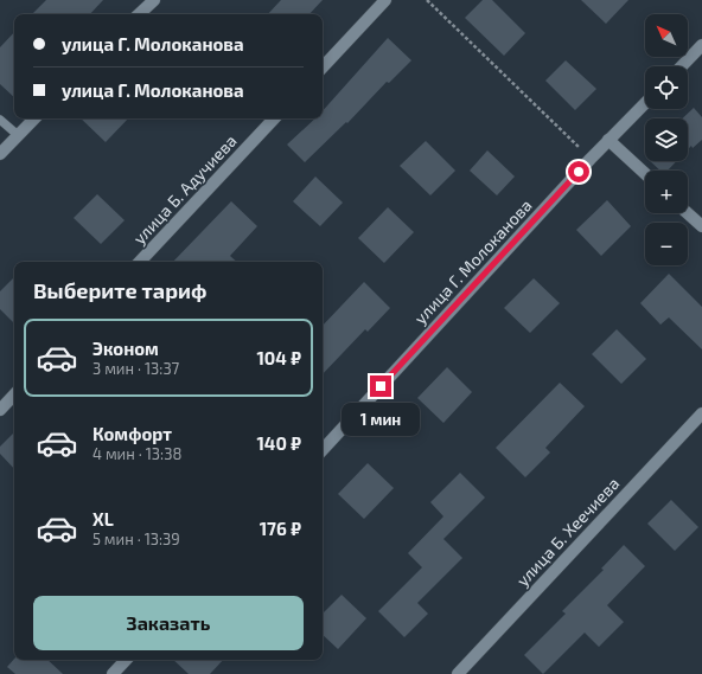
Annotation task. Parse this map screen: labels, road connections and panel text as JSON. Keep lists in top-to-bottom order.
{
  "streets": {
    "street": ["улица Б. Адучиева", "улица Г. Молоканова", "улица Б. Хеечиева"]
  },
  "north": "top left",
  "page": {
    "map_buttons": ["+", "−"],
    "banner": ["улица Г. Молоканова", "улица Г. Молоканова"],
    "heading": "Выберите тариф",
    "list": [
      {
        "name": "Эконом",
        "note": "3 мин · 13:37",
        "value": "104 ₽"
      },
      {
        "name": "Комфорт",
        "note": "4 мин · 13:38",
        "value": "140 ₽"
      },
      {
        "name": "XL",
        "note": "5 мин · 13:39",
        "value": "176 ₽"
      }
    ],
    "bubble": "1 мин",
    "buttons": "Заказать"
  }
}
